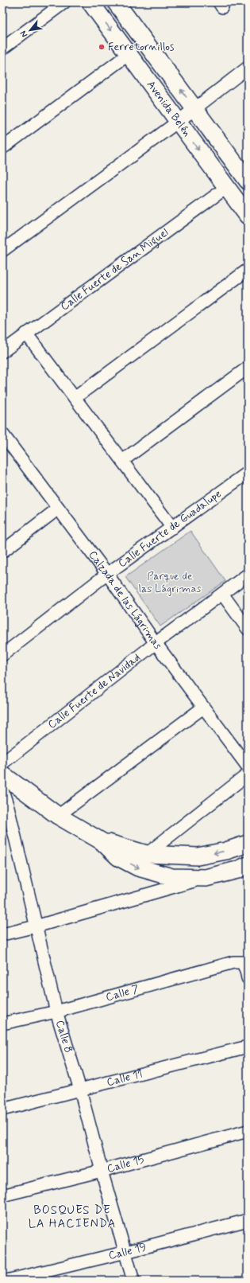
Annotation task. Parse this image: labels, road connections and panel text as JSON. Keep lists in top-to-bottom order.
{
  "streets": {
    "main road": ["Avenida Belén"],
    "street": [
      "Calle Fuerte de San Miguel",
      "Calle Fuerte de Guadalupe",
      "Calzada de las Lágrimas",
      "Calle Fuerte de Navidad",
      "Calle 7",
      "Calle 8",
      "Calle 11",
      "Calle 15",
      "Calle 19"
    ]
  },
  "crossings": [
    ["Avenida Belén", "Calle Fuerte de San Miguel"],
    ["Calle Fuerte de Guadalupe", "Calzada de las Lágrimas"],
    ["Calzada de las Lágrimas", "Calle Fuerte de Navidad"],
    ["Calle 7", "Calle 8"],
    ["Calle 8", "Calle 11"],
    ["Calle 8", "Calle 15"],
    ["Calle 8", "Calle 19"]
  ],
  "districts": ["BOSQUES DE LA HACIENDA"],
  "parks": ["Parque de las Lágrimas"],
  "places": ["Ferretornillos"],
  "north": "bottom left"
}
